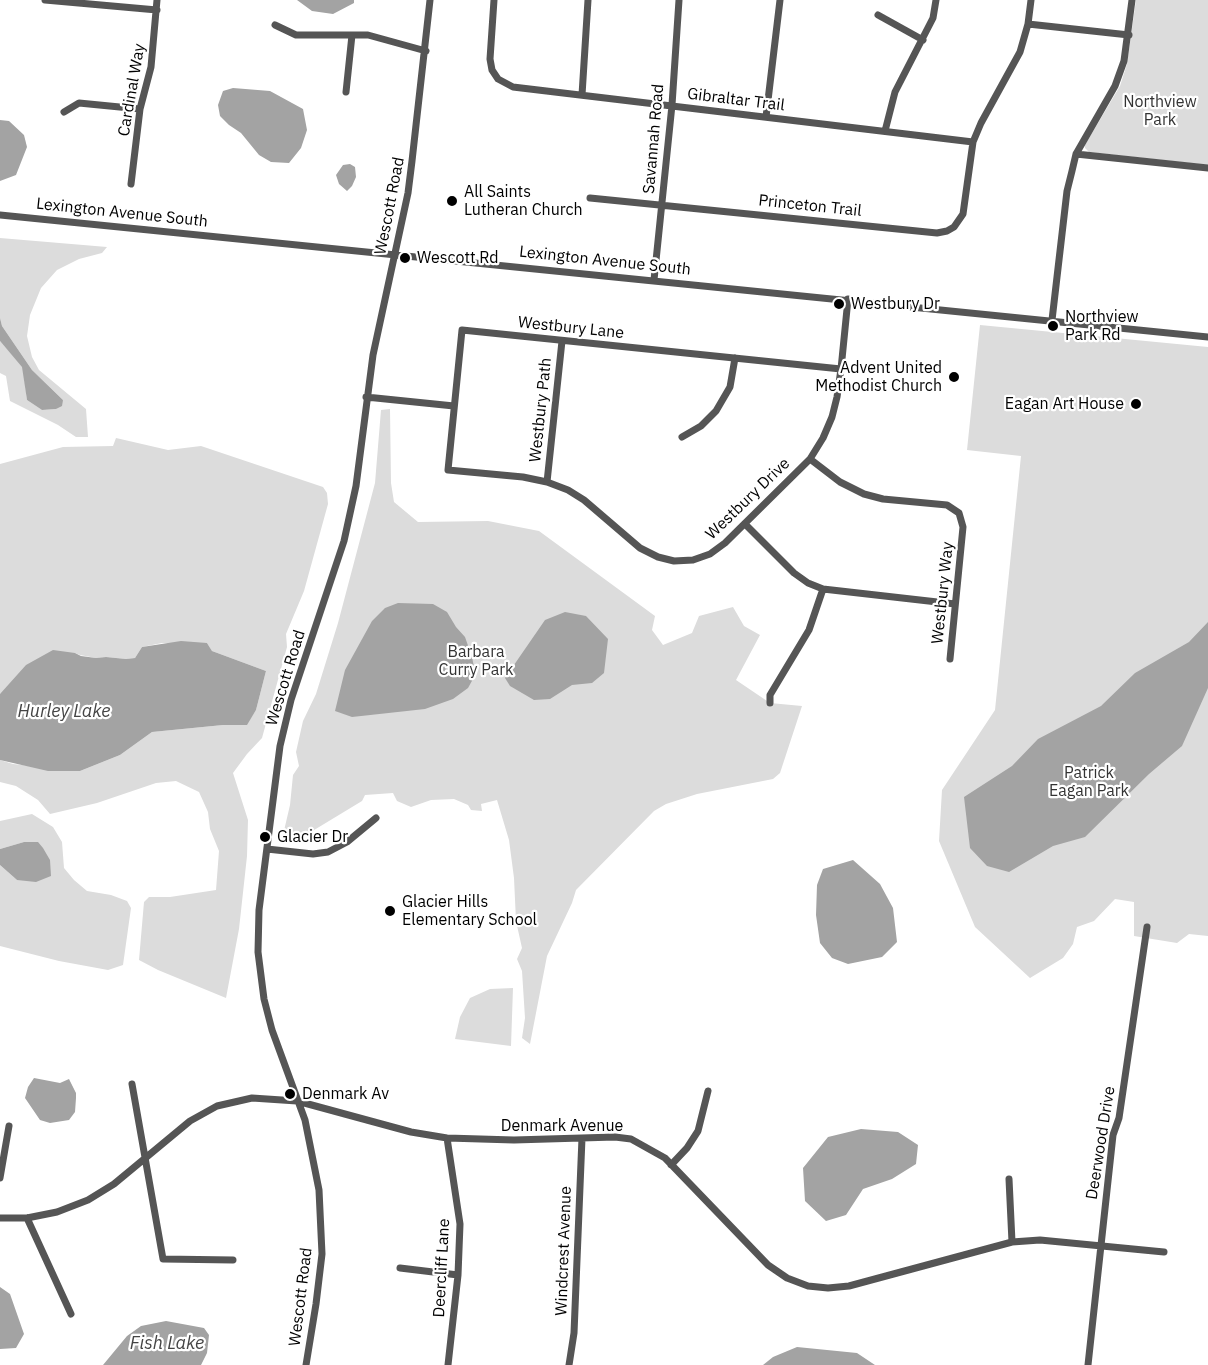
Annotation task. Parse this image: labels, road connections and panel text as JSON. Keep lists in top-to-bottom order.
{
  "streets": {
    "street": [
      "Cardinal Way",
      "Gibraltar Trail",
      "Savannah Road",
      "Wescott Road",
      "Princeton Trail",
      "Lexington Avenue South",
      "Westbury Lane",
      "Westbury Path",
      "Westbury Drive",
      "Westbury Way",
      "Denmark Avenue",
      "Deerwood Drive",
      "Windcrest Avenue",
      "Deercliff Lane"
    ]
  },
  "crossings": [
    ["Gibraltar Trail", "Savannah Road"],
    ["Gibraltar Trail", "Princeton Trail"],
    ["Savannah Road", "Princeton Trail"],
    ["Savannah Road", "Lexington Avenue South"],
    ["Wescott Road", "Lexington Avenue South"],
    ["Wescott Road", "Denmark Avenue"],
    ["Lexington Avenue South", "Westbury Drive"],
    ["Westbury Lane", "Westbury Path"],
    ["Westbury Lane", "Westbury Drive"],
    ["Westbury Path", "Westbury Drive"],
    ["Westbury Drive", "Westbury Way"],
    ["Denmark Avenue", "Deerwood Drive"],
    ["Denmark Avenue", "Windcrest Avenue"],
    ["Denmark Avenue", "Deercliff Lane"]
  ],
  "water": ["Hurley Lake", "Fish Lake"],
  "parks": ["Northview Park", "Barbara Curry Park", "Patrick Eagan Park"],
  "places": [
    "All Saints Lutheran Church",
    "Wescott Rd",
    "Westbury Dr",
    "Northview Park Rd",
    "Advent United Methodist Church",
    "Eagan Art House",
    "Glacier Dr",
    "Glacier Hills Elementary School",
    "Denmark Av"
  ]
}
